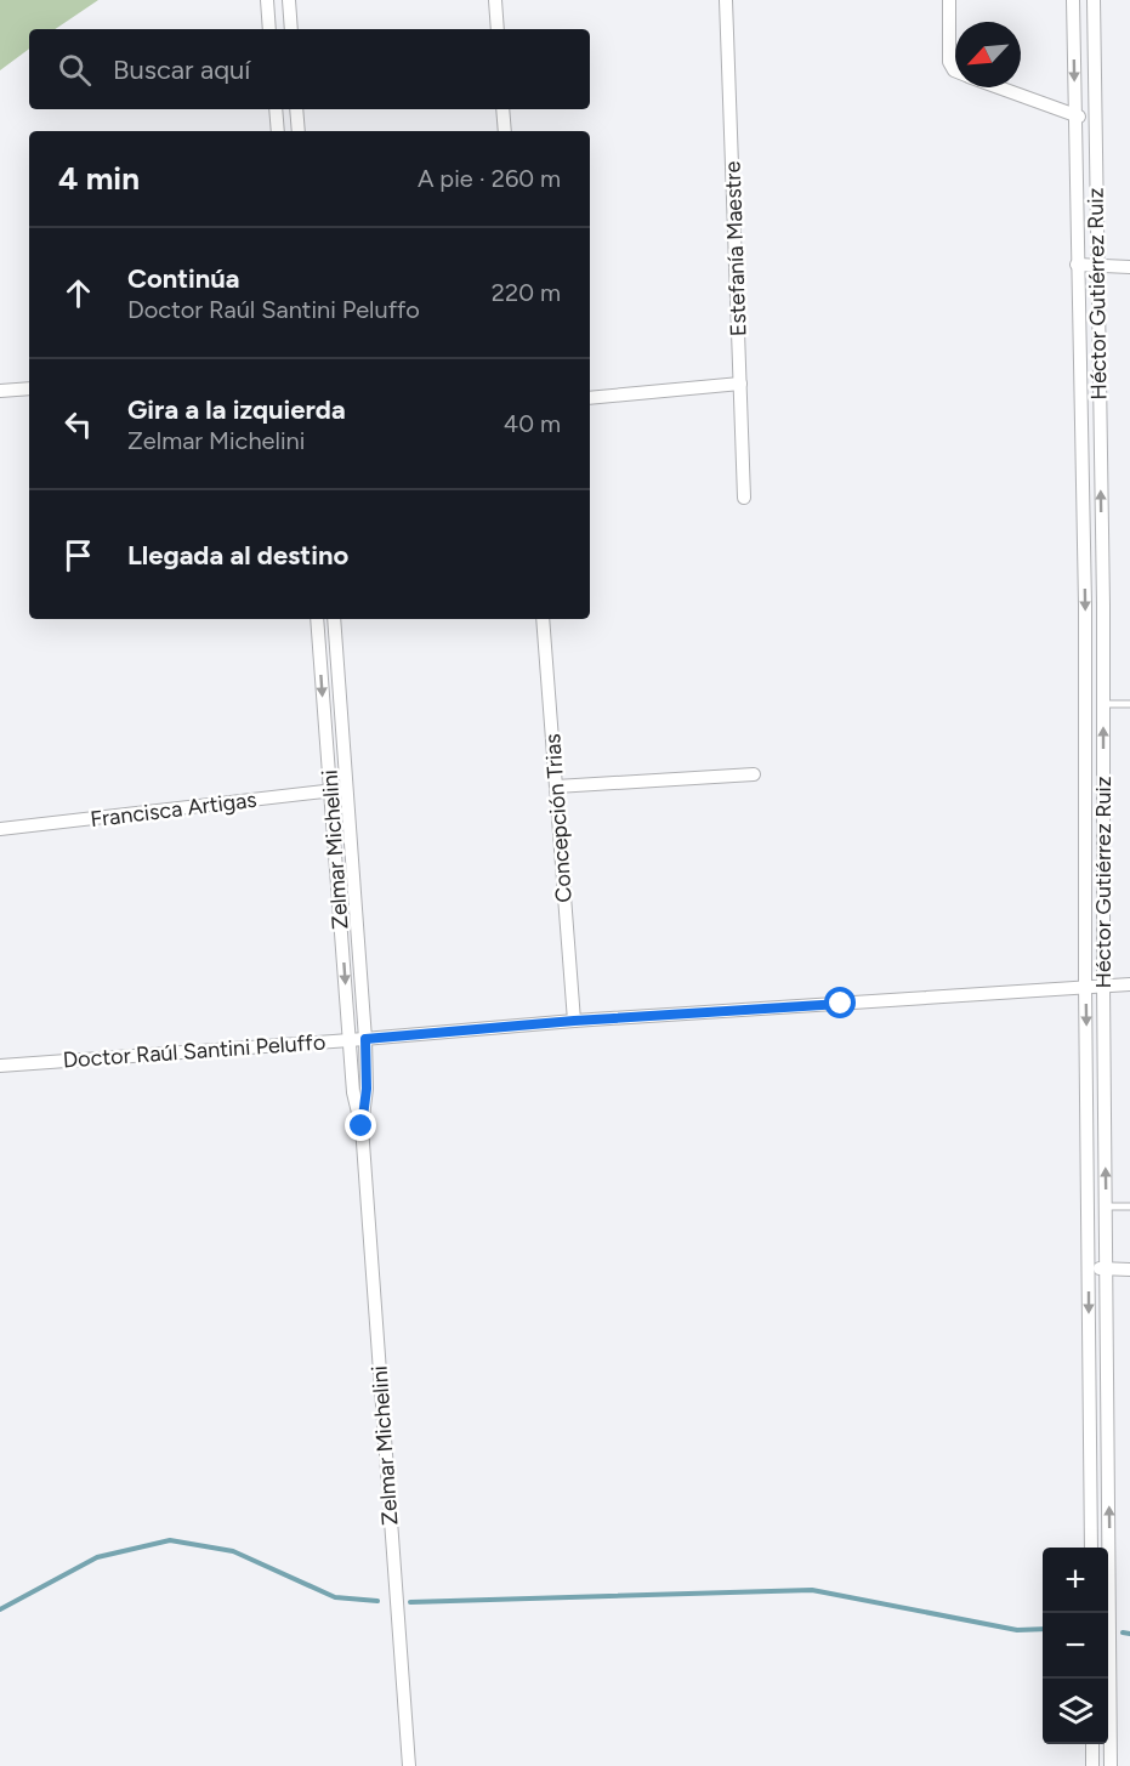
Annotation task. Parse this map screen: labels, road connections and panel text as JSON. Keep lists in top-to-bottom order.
{
  "streets": {
    "street": [
      "Estefanía Maestre",
      "Héctor Gutiérrez Ruiz",
      "Francisca Artigas",
      "Concepción Trias",
      "Zelmar Michelini",
      "Doctor Raúl Santini Peluffo"
    ]
  },
  "crossings": [
    ["Héctor Gutiérrez Ruiz", "Doctor Raúl Santini Peluffo"],
    ["Francisca Artigas", "Zelmar Michelini"],
    ["Concepción Trias", "Doctor Raúl Santini Peluffo"],
    ["Zelmar Michelini", "Doctor Raúl Santini Peluffo"]
  ],
  "north": "bottom left",
  "page": {
    "search": "Buscar aquí",
    "heading": ["4 min", "A pie · 260 m"],
    "list": [
      ["Continúa", "Doctor Raúl Santini Peluffo", "220 m"],
      ["Gira a la izquierda", "Zelmar Michelini", "40 m"],
      "Llegada al destino"
    ],
    "map_buttons": ["+", "−"]
  }
}
